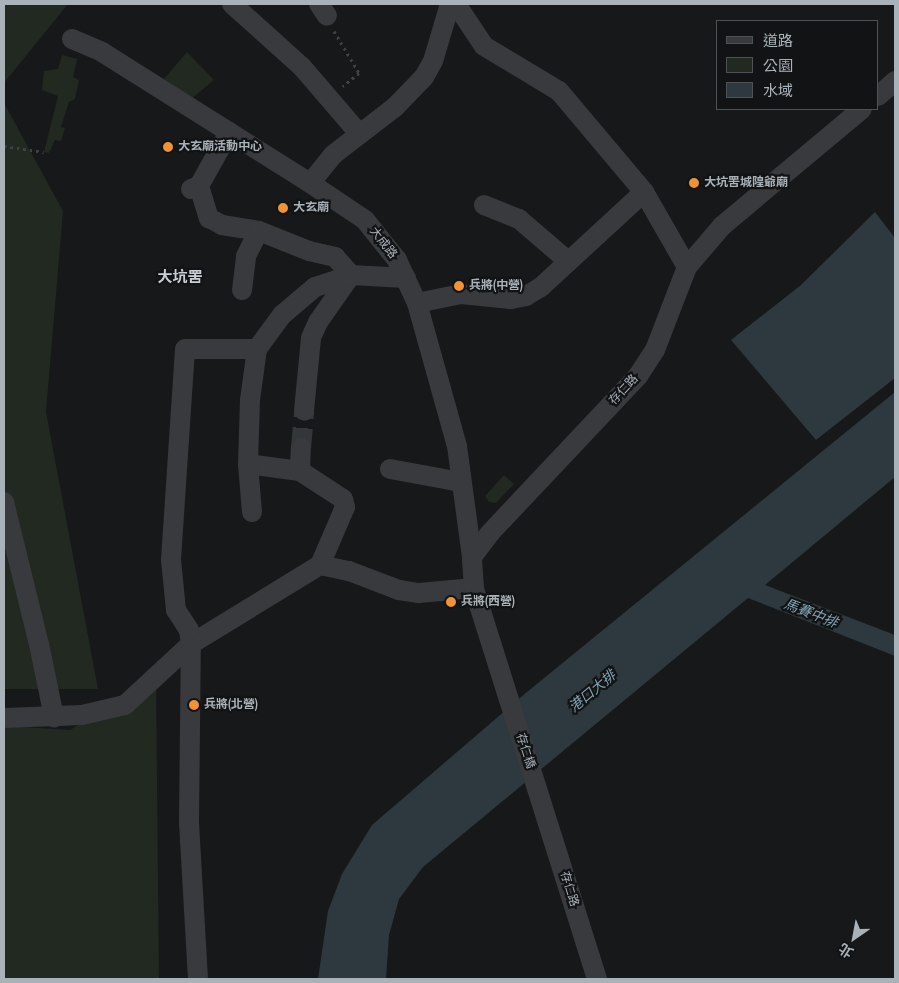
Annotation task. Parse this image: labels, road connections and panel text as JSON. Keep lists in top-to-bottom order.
{
  "streets": {
    "street": ["大成路", "存仁路", "存仁橋"]
  },
  "crossings": [
    ["大成路", "存仁路"],
    ["存仁路", "存仁橋"]
  ],
  "districts": ["大坑罟"],
  "water": ["馬賽中排", "港口大排"],
  "places": [
    "大玄廟活動中心",
    "大坑罟城隍爺廟",
    "大玄廟",
    "兵將(中營)",
    "兵將(西營)",
    "兵將(北營)"
  ],
  "legend": ["道路", "公園", "水域"],
  "north": "bottom left"
}
